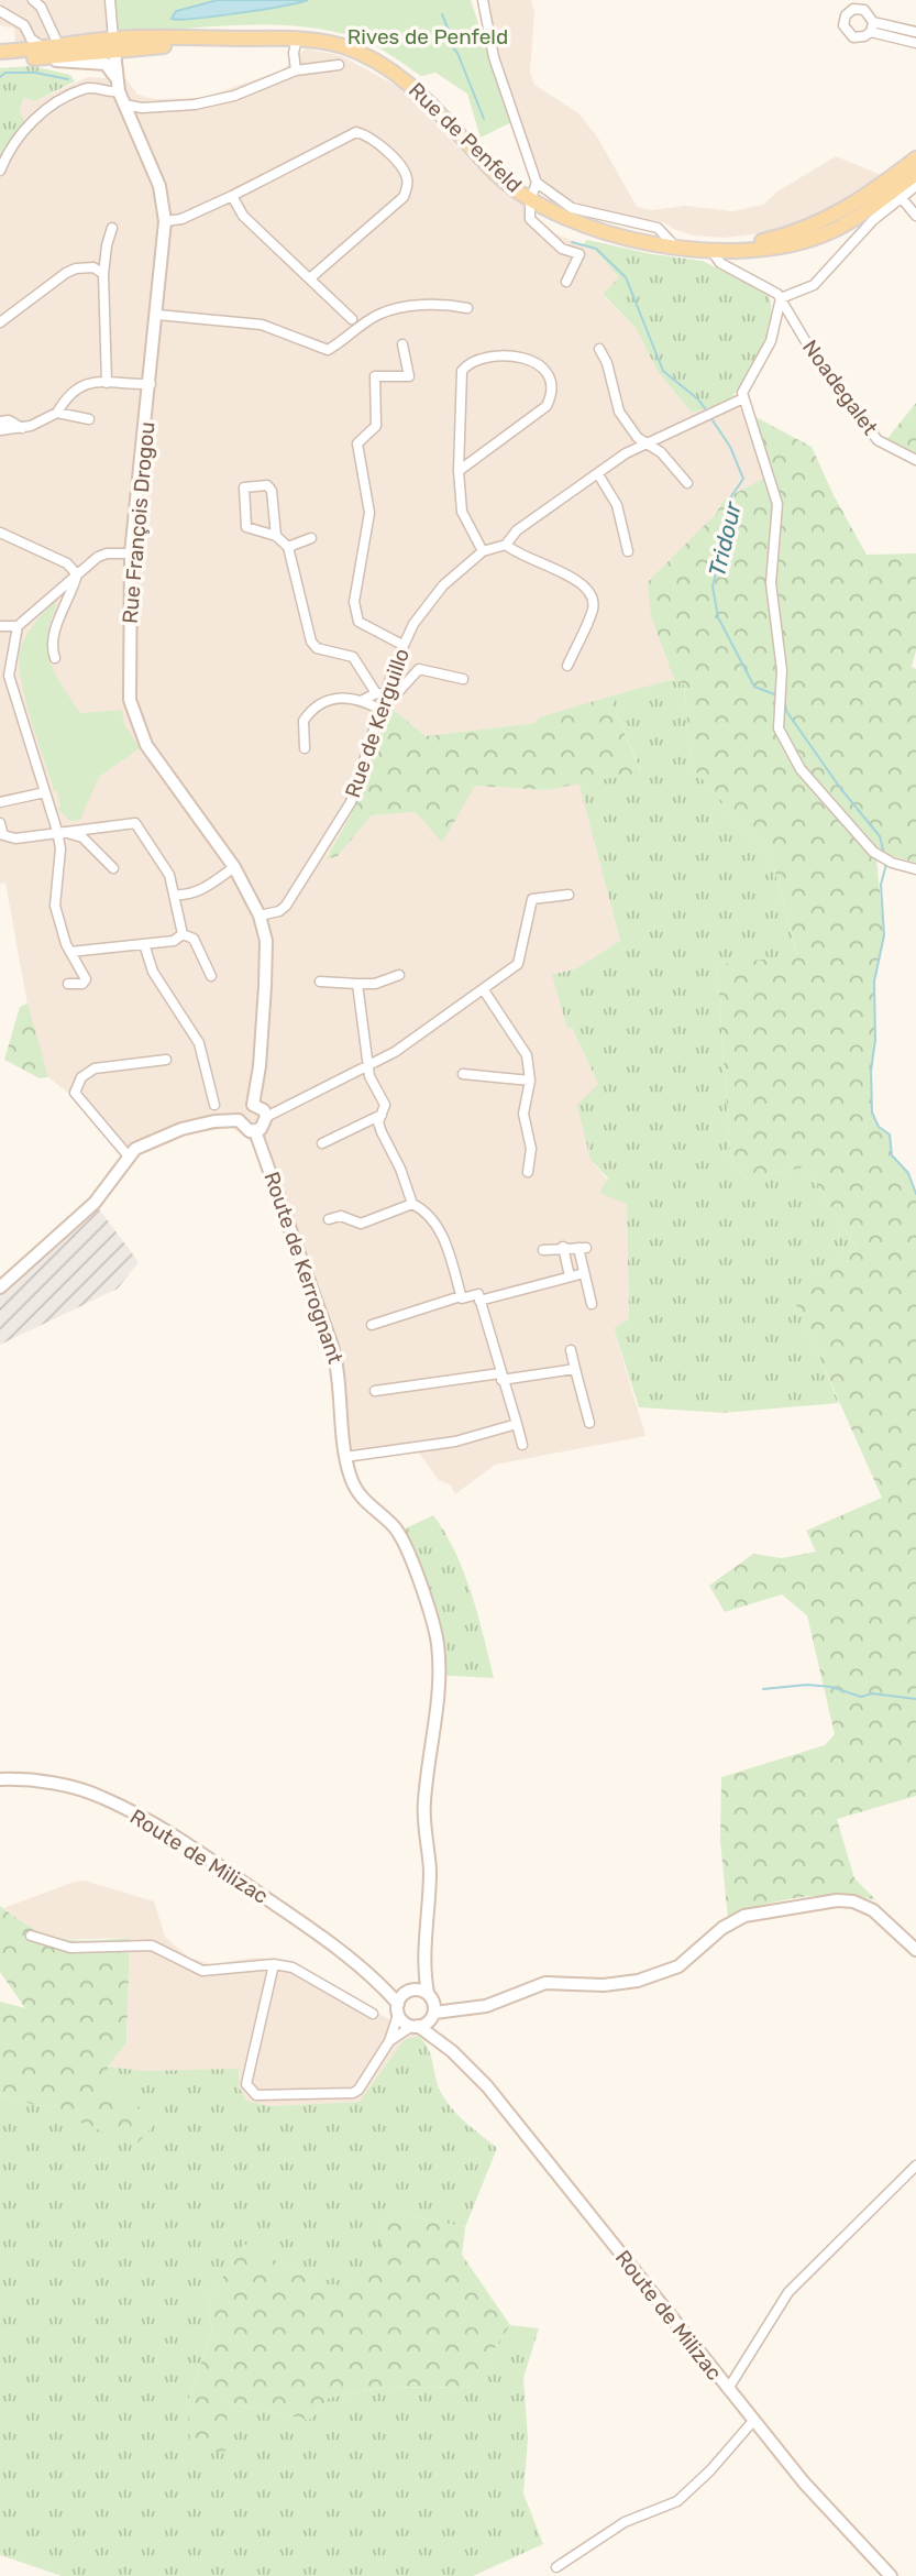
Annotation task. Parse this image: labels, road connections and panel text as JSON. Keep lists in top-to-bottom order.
{
  "streets": {
    "main road": ["Rue de Penfeld"],
    "street": [
      "Noadegalet",
      "Rue François Drogou",
      "Rue de Kerguillo",
      "Route de Kerrognant",
      "Route de Milizac"
    ]
  },
  "crossings": [
    ["Rue de Penfeld", "Rue François Drogou"],
    ["Rue François Drogou", "Rue de Kerguillo"],
    ["Rue François Drogou", "Route de Kerrognant"]
  ],
  "water": ["Tridour"],
  "parks": ["Rives de Penfeld"]
}
